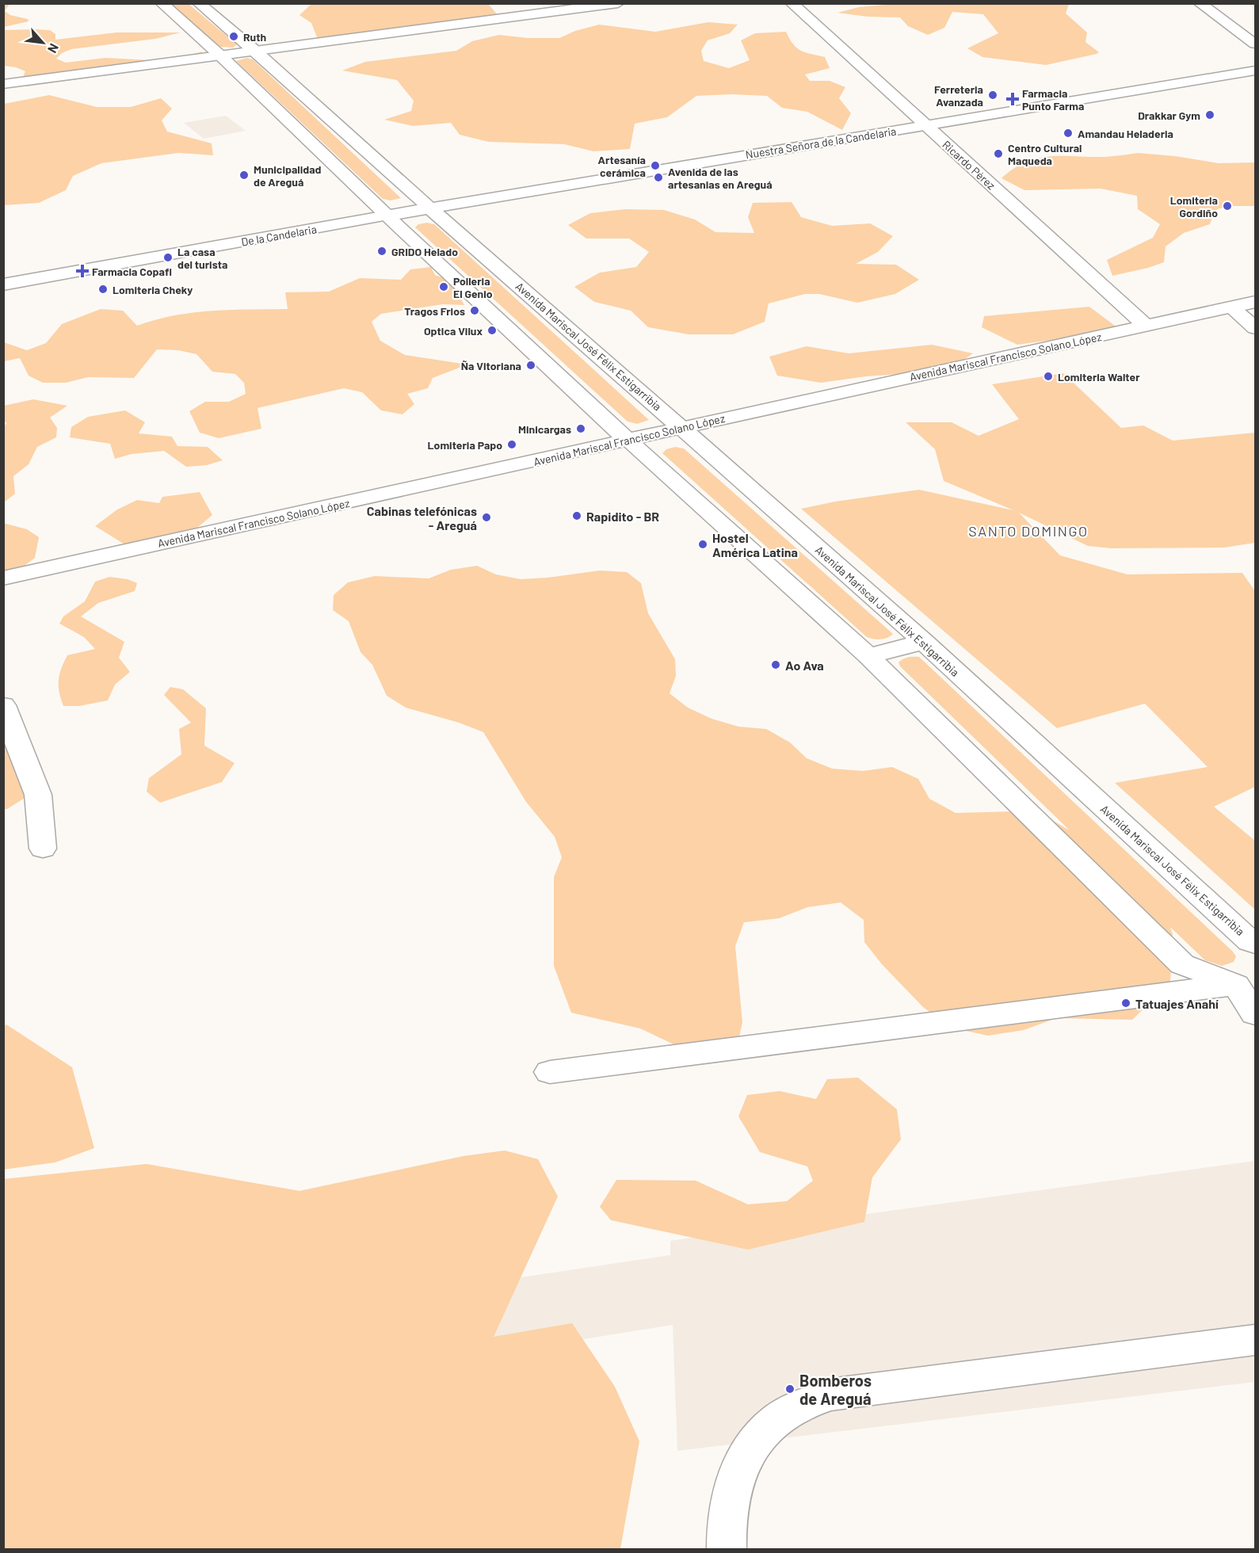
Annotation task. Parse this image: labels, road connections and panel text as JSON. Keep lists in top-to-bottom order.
{
  "streets": {
    "street": [
      "Nuestra Señora de la Candelaria",
      "Ricardo Pérez",
      "De la Candelaria",
      "Avenida Mariscal José Félix Estigarribia",
      "Avenida Mariscal Francisco Solano López"
    ]
  },
  "crossings": [
    ["Nuestra Señora de la Candelaria", "Ricardo Pérez"],
    ["Nuestra Señora de la Candelaria", "De la Candelaria"],
    ["Nuestra Señora de la Candelaria", "Avenida Mariscal José Félix Estigarribia"],
    ["Ricardo Pérez", "Avenida Mariscal Francisco Solano López"],
    ["Avenida Mariscal José Félix Estigarribia", "Avenida Mariscal Francisco Solano López"]
  ],
  "districts": ["SANTO DOMINGO"],
  "places": {
    "other": [
      "Ruth",
      "Ferreteria Avanzada",
      "Drakkar Gym",
      "Amandau Heladeria",
      "Centro Cultural Maqueda",
      "Artesanía cerámica",
      "Municipalidad de Areguá",
      "Avenida de las artesanias en Areguá",
      "Lomiteria Gordiño",
      "GRIDO Helado",
      "La casa del turista",
      "Polleria El Genio",
      "Lomiteria Cheky",
      "Tragos Frios",
      "Optica Vilux",
      "Ña Vitoriana",
      "Lomiteria Walter",
      "Minicargas",
      "Lomiteria Papo",
      "Rapidito - BR",
      "Cabinas telefónicas - Areguá",
      "Hostel América Latina",
      "Ao Ava",
      "Tatuajes Anahí",
      "Bomberos de Areguá"
    ],
    "health": ["Farmacia Punto Farma", "Farmacia Copafi"]
  },
  "north": "bottom right"
}
